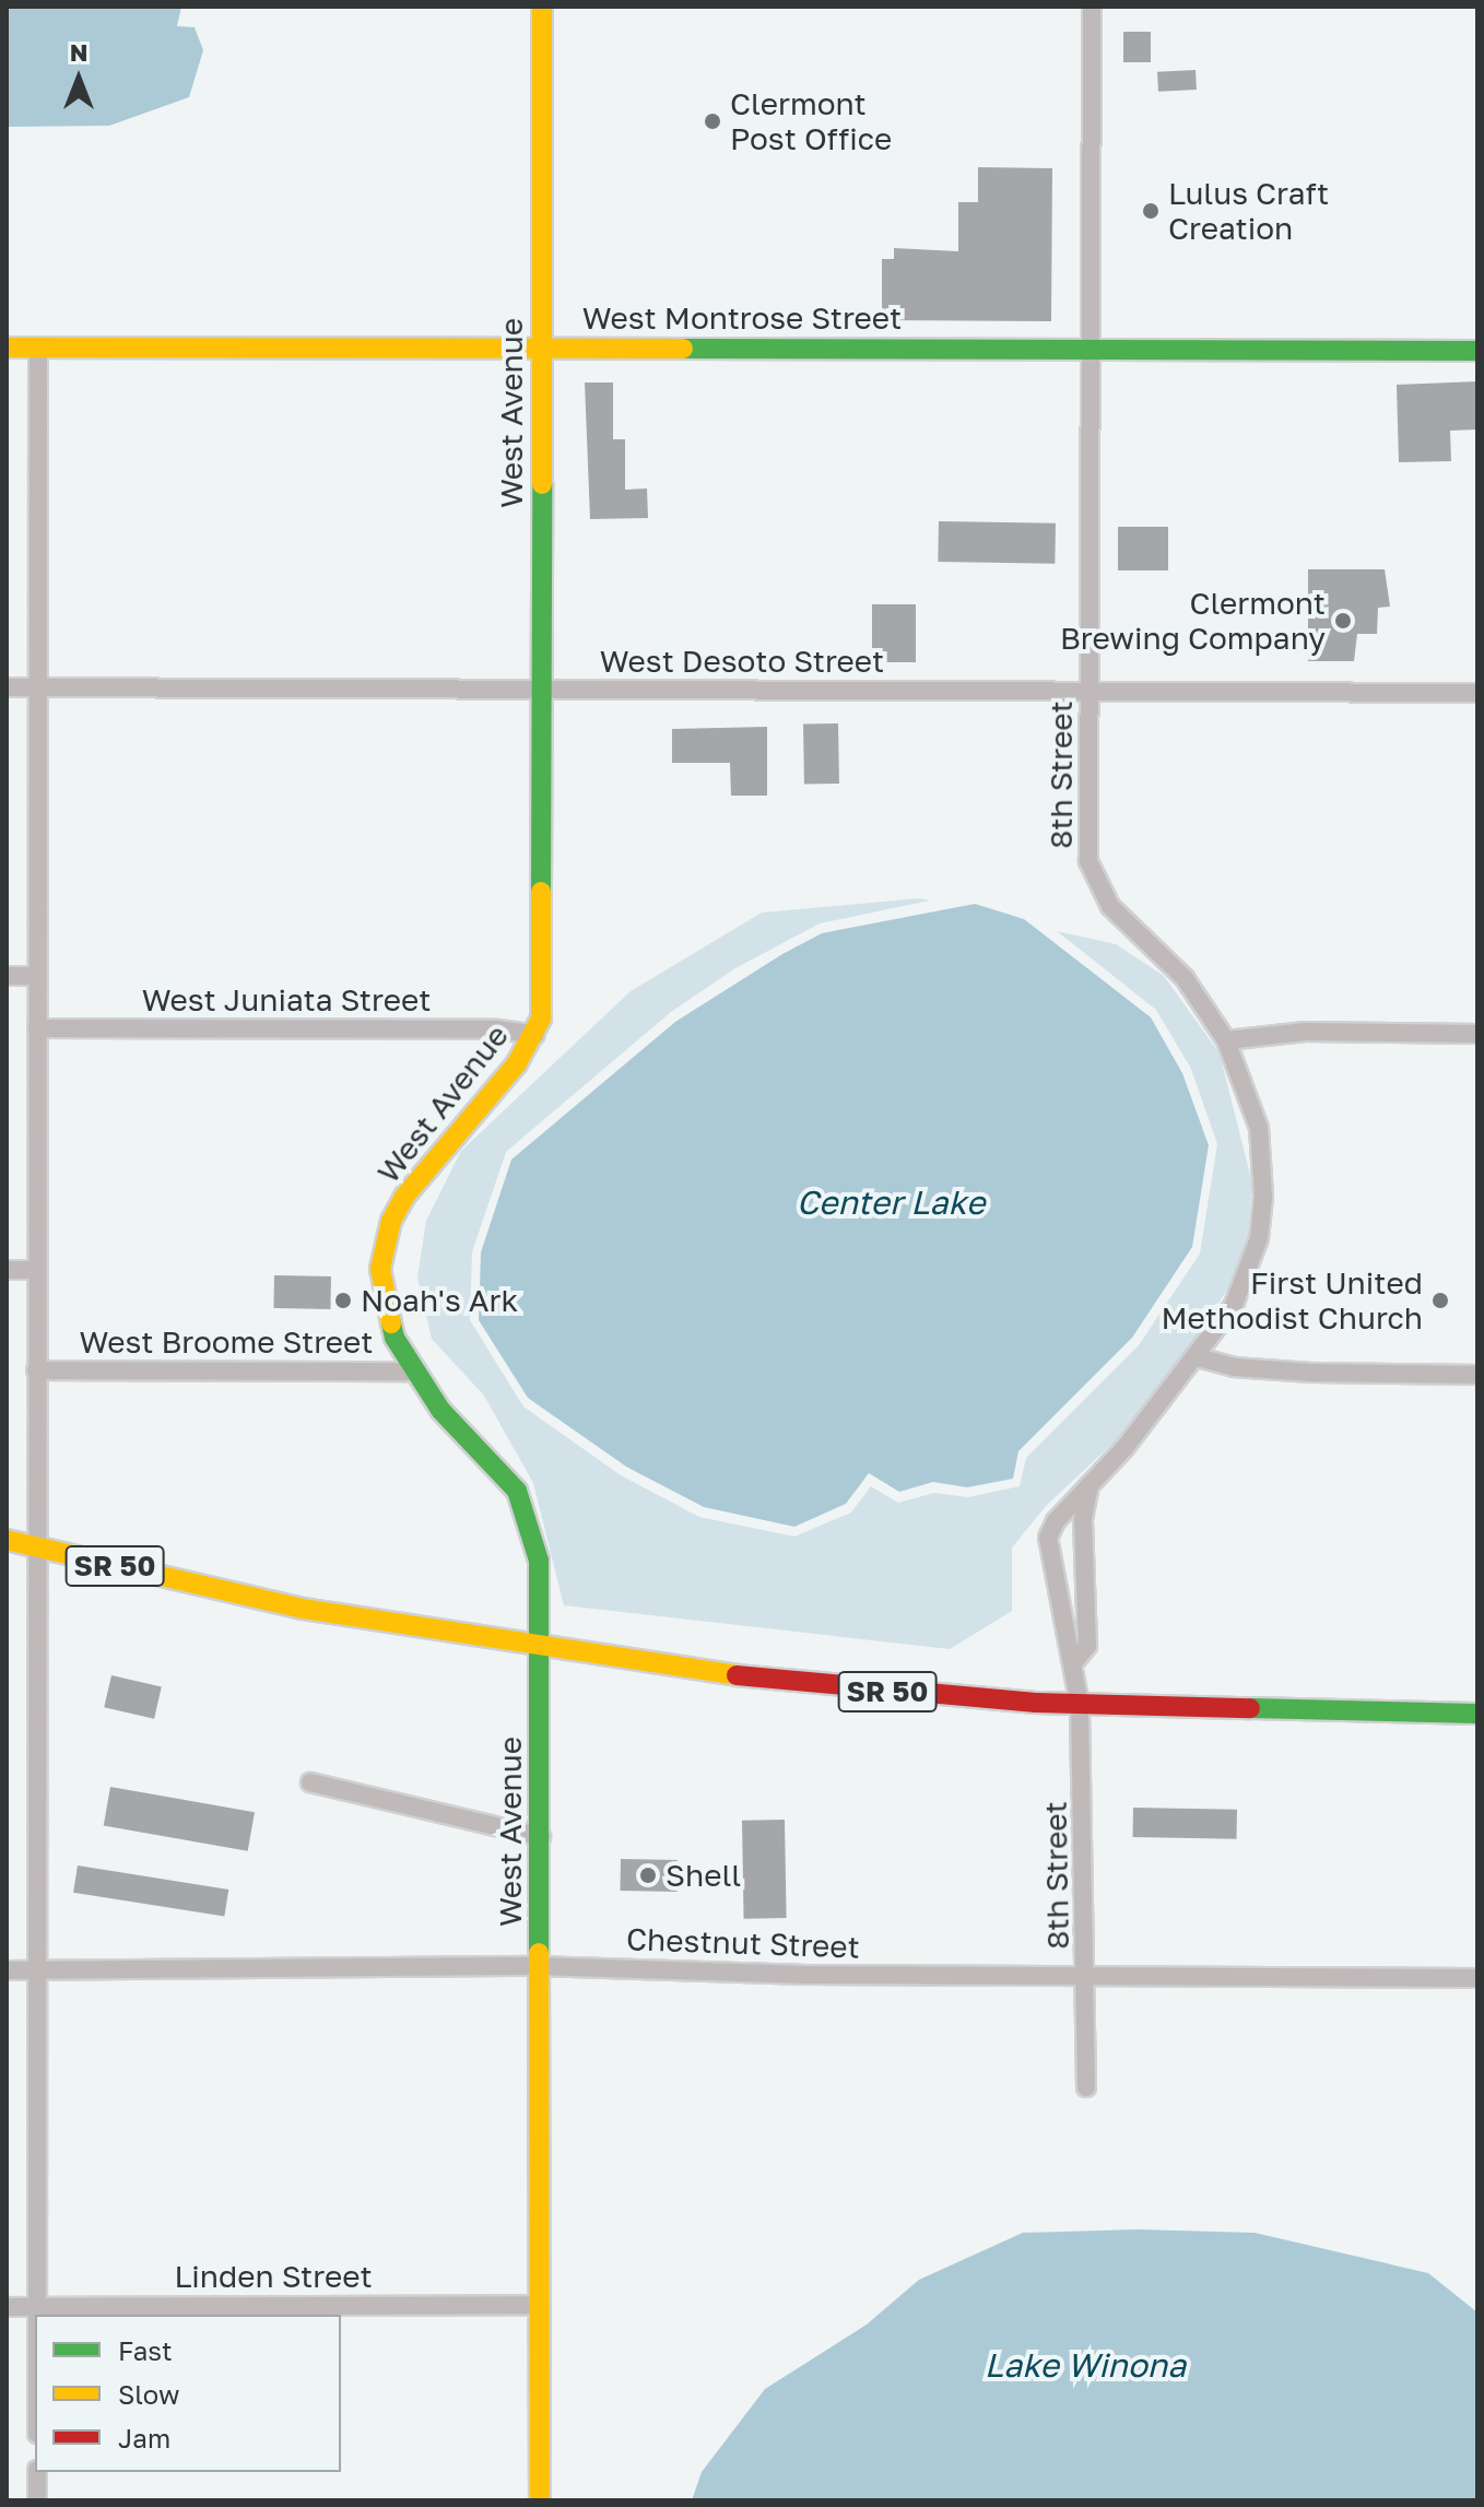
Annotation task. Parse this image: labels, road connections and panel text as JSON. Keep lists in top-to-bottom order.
{
  "streets": {
    "main road": ["West Montrose Street", "West Avenue", "SR 50"],
    "street": [
      "West Desoto Street",
      "8th Street",
      "West Juniata Street",
      "West Broome Street",
      "Chestnut Street",
      "Linden Street"
    ]
  },
  "crossings": [
    ["West Montrose Street", "West Avenue"],
    ["West Montrose Street", "8th Street"],
    ["West Avenue", "West Desoto Street"],
    ["West Avenue", "West Juniata Street"],
    ["West Avenue", "West Broome Street"],
    ["West Avenue", "SR 50"],
    ["West Avenue", "Chestnut Street"],
    ["West Avenue", "Linden Street"],
    ["West Desoto Street", "8th Street"],
    ["8th Street", "SR 50"],
    ["8th Street", "Chestnut Street"]
  ],
  "water": ["Center Lake", "Lake Winona"],
  "places": [
    "Clermont Post Office",
    "Lulus Craft Creation",
    "Clermont Brewing Company",
    "Noah's Ark",
    "First United Methodist Church",
    "Shell"
  ],
  "legend": ["Fast", "Slow", "Jam"],
  "north": "top"
}
